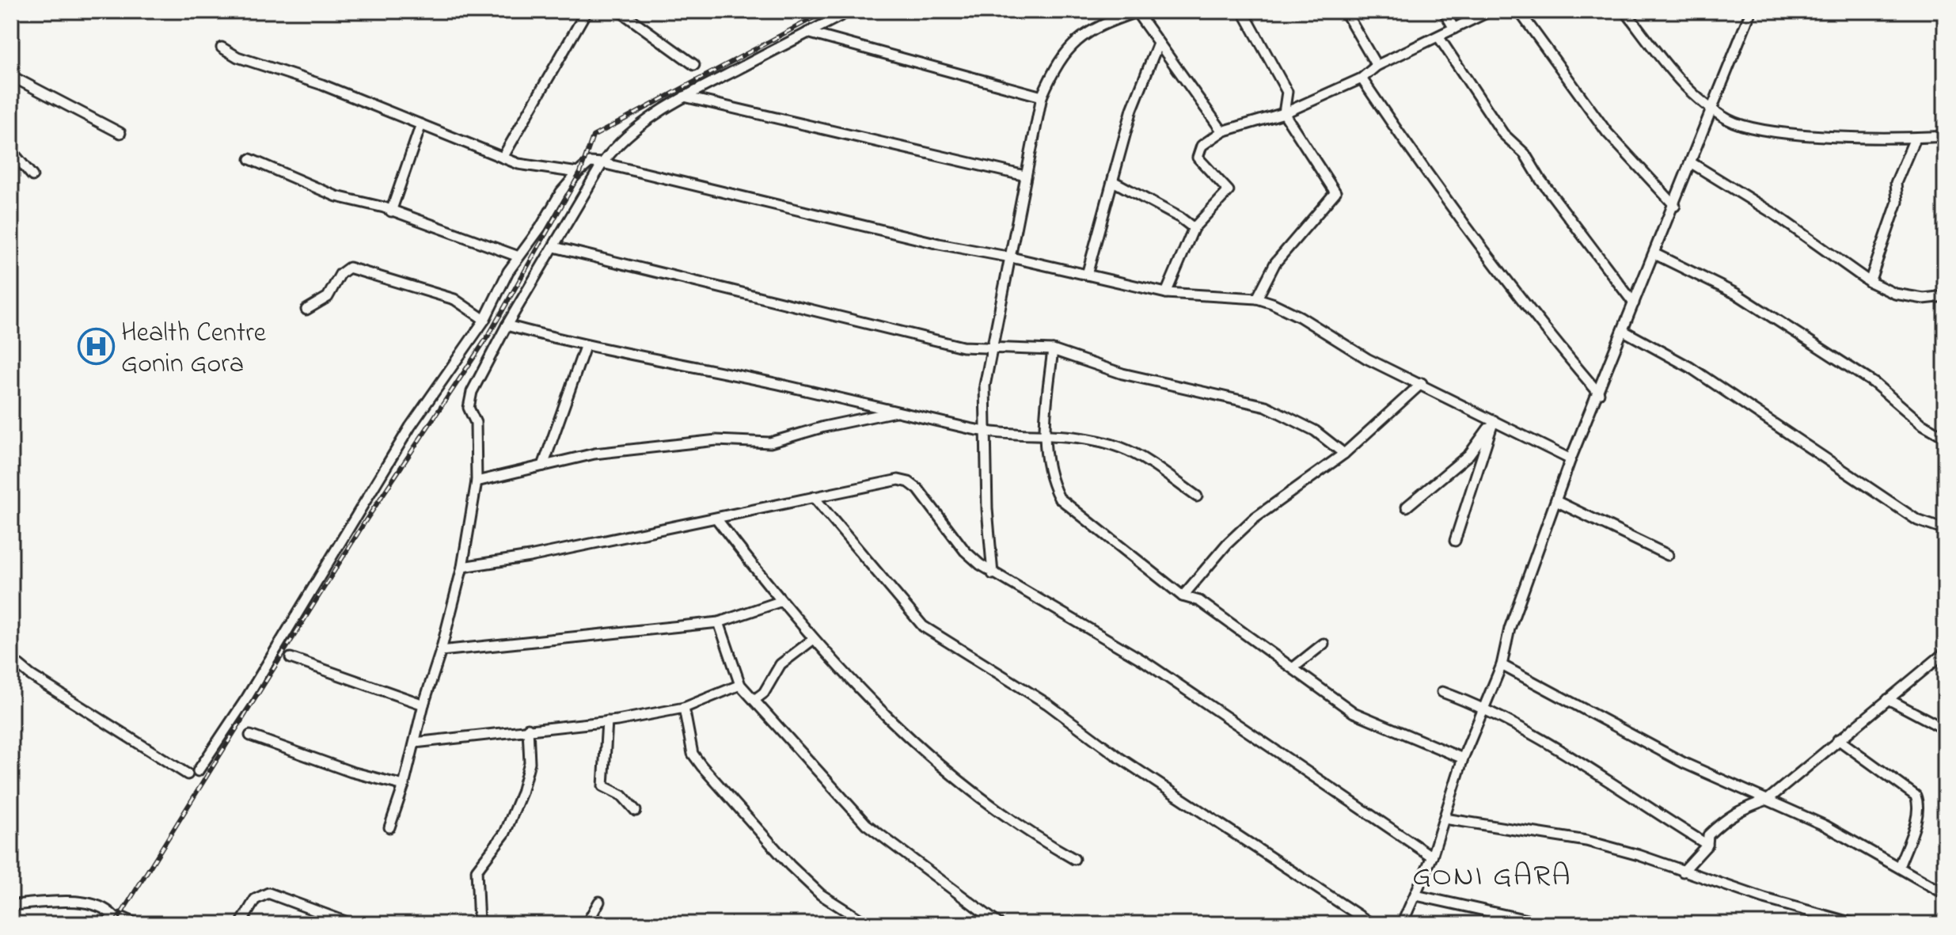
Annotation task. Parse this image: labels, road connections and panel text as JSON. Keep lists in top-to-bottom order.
{
  "districts": ["GONI GARA"],
  "places": {
    "hospital": ["Health Centre Gonin Gora"]
  }
}
